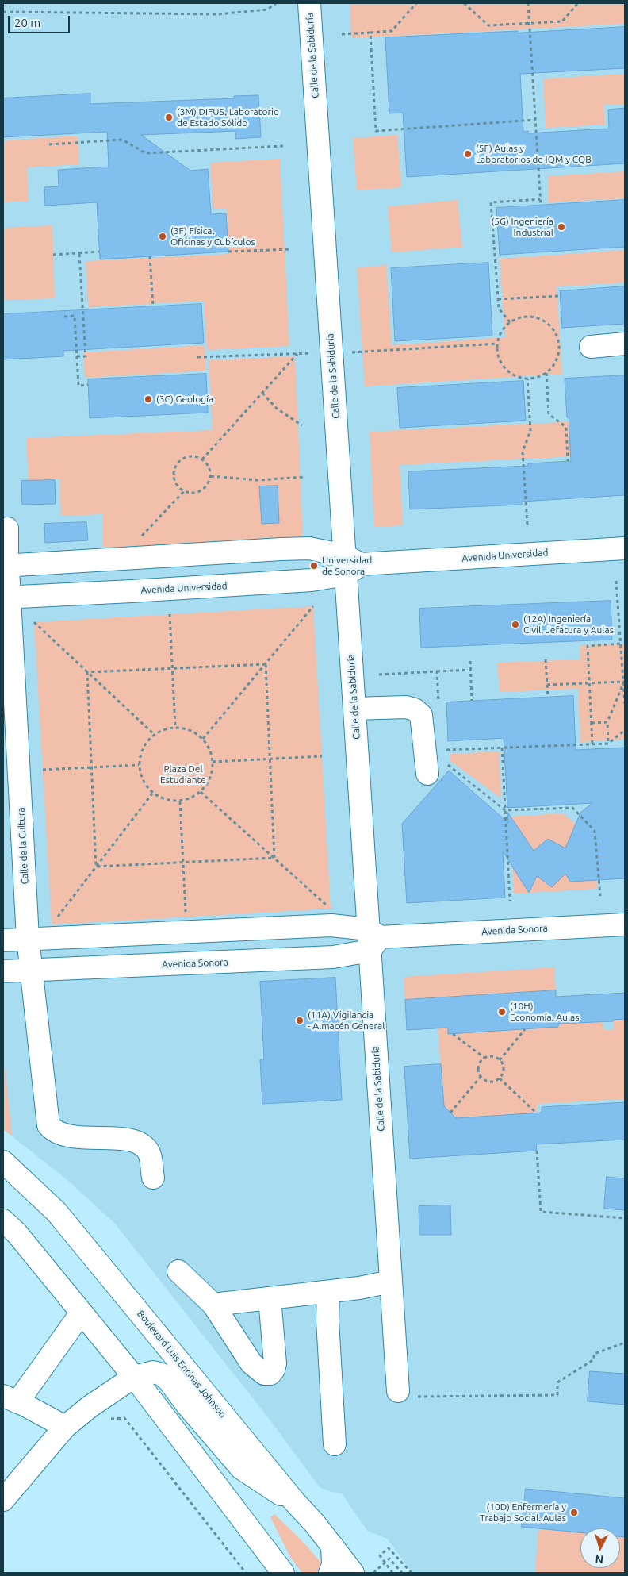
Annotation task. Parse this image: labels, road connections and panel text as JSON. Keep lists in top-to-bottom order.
{
  "streets": {
    "main road": [
      "Calle de la Sabiduría",
      "Avenida Universidad",
      "Calle de la Cultura",
      "Avenida Sonora",
      "Boulevard Luis Encinas Johnson"
    ]
  },
  "crossings": [
    ["Calle de la Sabiduría", "Avenida Universidad"],
    ["Calle de la Sabiduría", "Avenida Sonora"],
    ["Avenida Universidad", "Calle de la Cultura"],
    ["Calle de la Cultura", "Avenida Sonora"]
  ],
  "parks": ["Plaza Del Estudiante"],
  "places": [
    "(3M) DIFUS. Laboratorio de Estado Sólido",
    "(5F) Aulas y Laboratorios de IQM y CQB",
    "(5G) Ingeniería Industrial",
    "(3F) Física. Oficinas y Cubículos",
    "(3C) Geología",
    "Universidad de Sonora",
    "(12A) Ingeniería Civil. Jefatura y Aulas",
    "(10H) Economía. Aulas",
    "(11A) Vigilancia - Almacén General",
    "(10D) Enfermería y Trabajo Social. Aulas"
  ],
  "scale_bar": "20 m",
  "north": "bottom"
}
